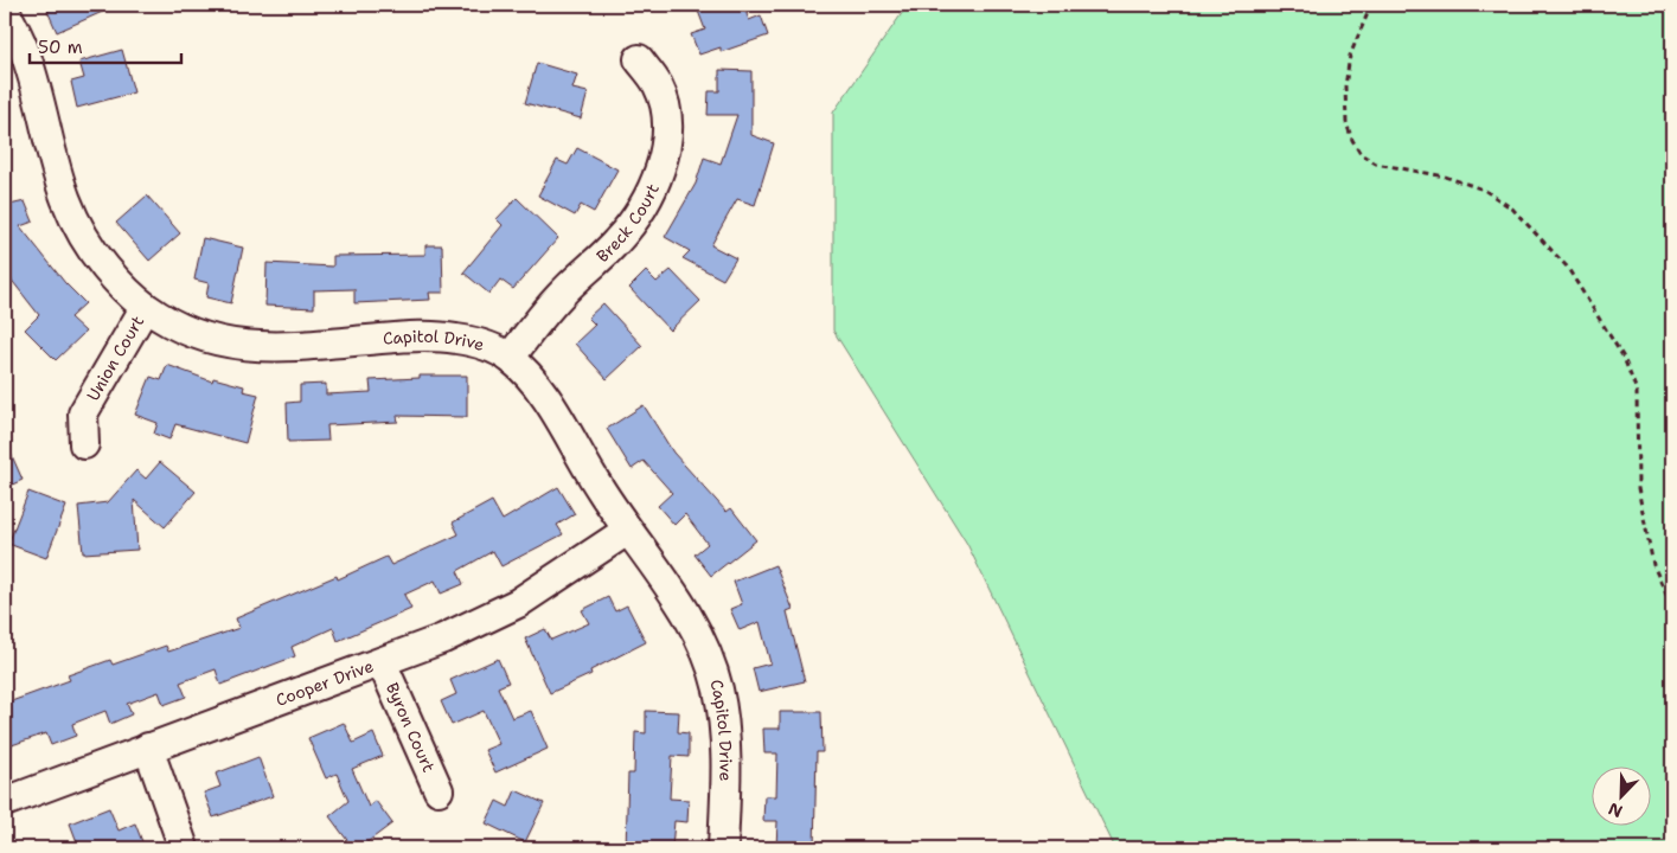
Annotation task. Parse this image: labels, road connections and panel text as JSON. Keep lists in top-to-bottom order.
{
  "streets": {
    "street": [
      "Breck Court",
      "Capitol Drive",
      "Union Court",
      "Cooper Drive",
      "Byron Court"
    ]
  },
  "crossings": [
    ["Breck Court", "Capitol Drive"],
    ["Capitol Drive", "Union Court"],
    ["Capitol Drive", "Cooper Drive"],
    ["Cooper Drive", "Byron Court"]
  ],
  "scale_bar": "50 m",
  "north": "bottom left"
}
